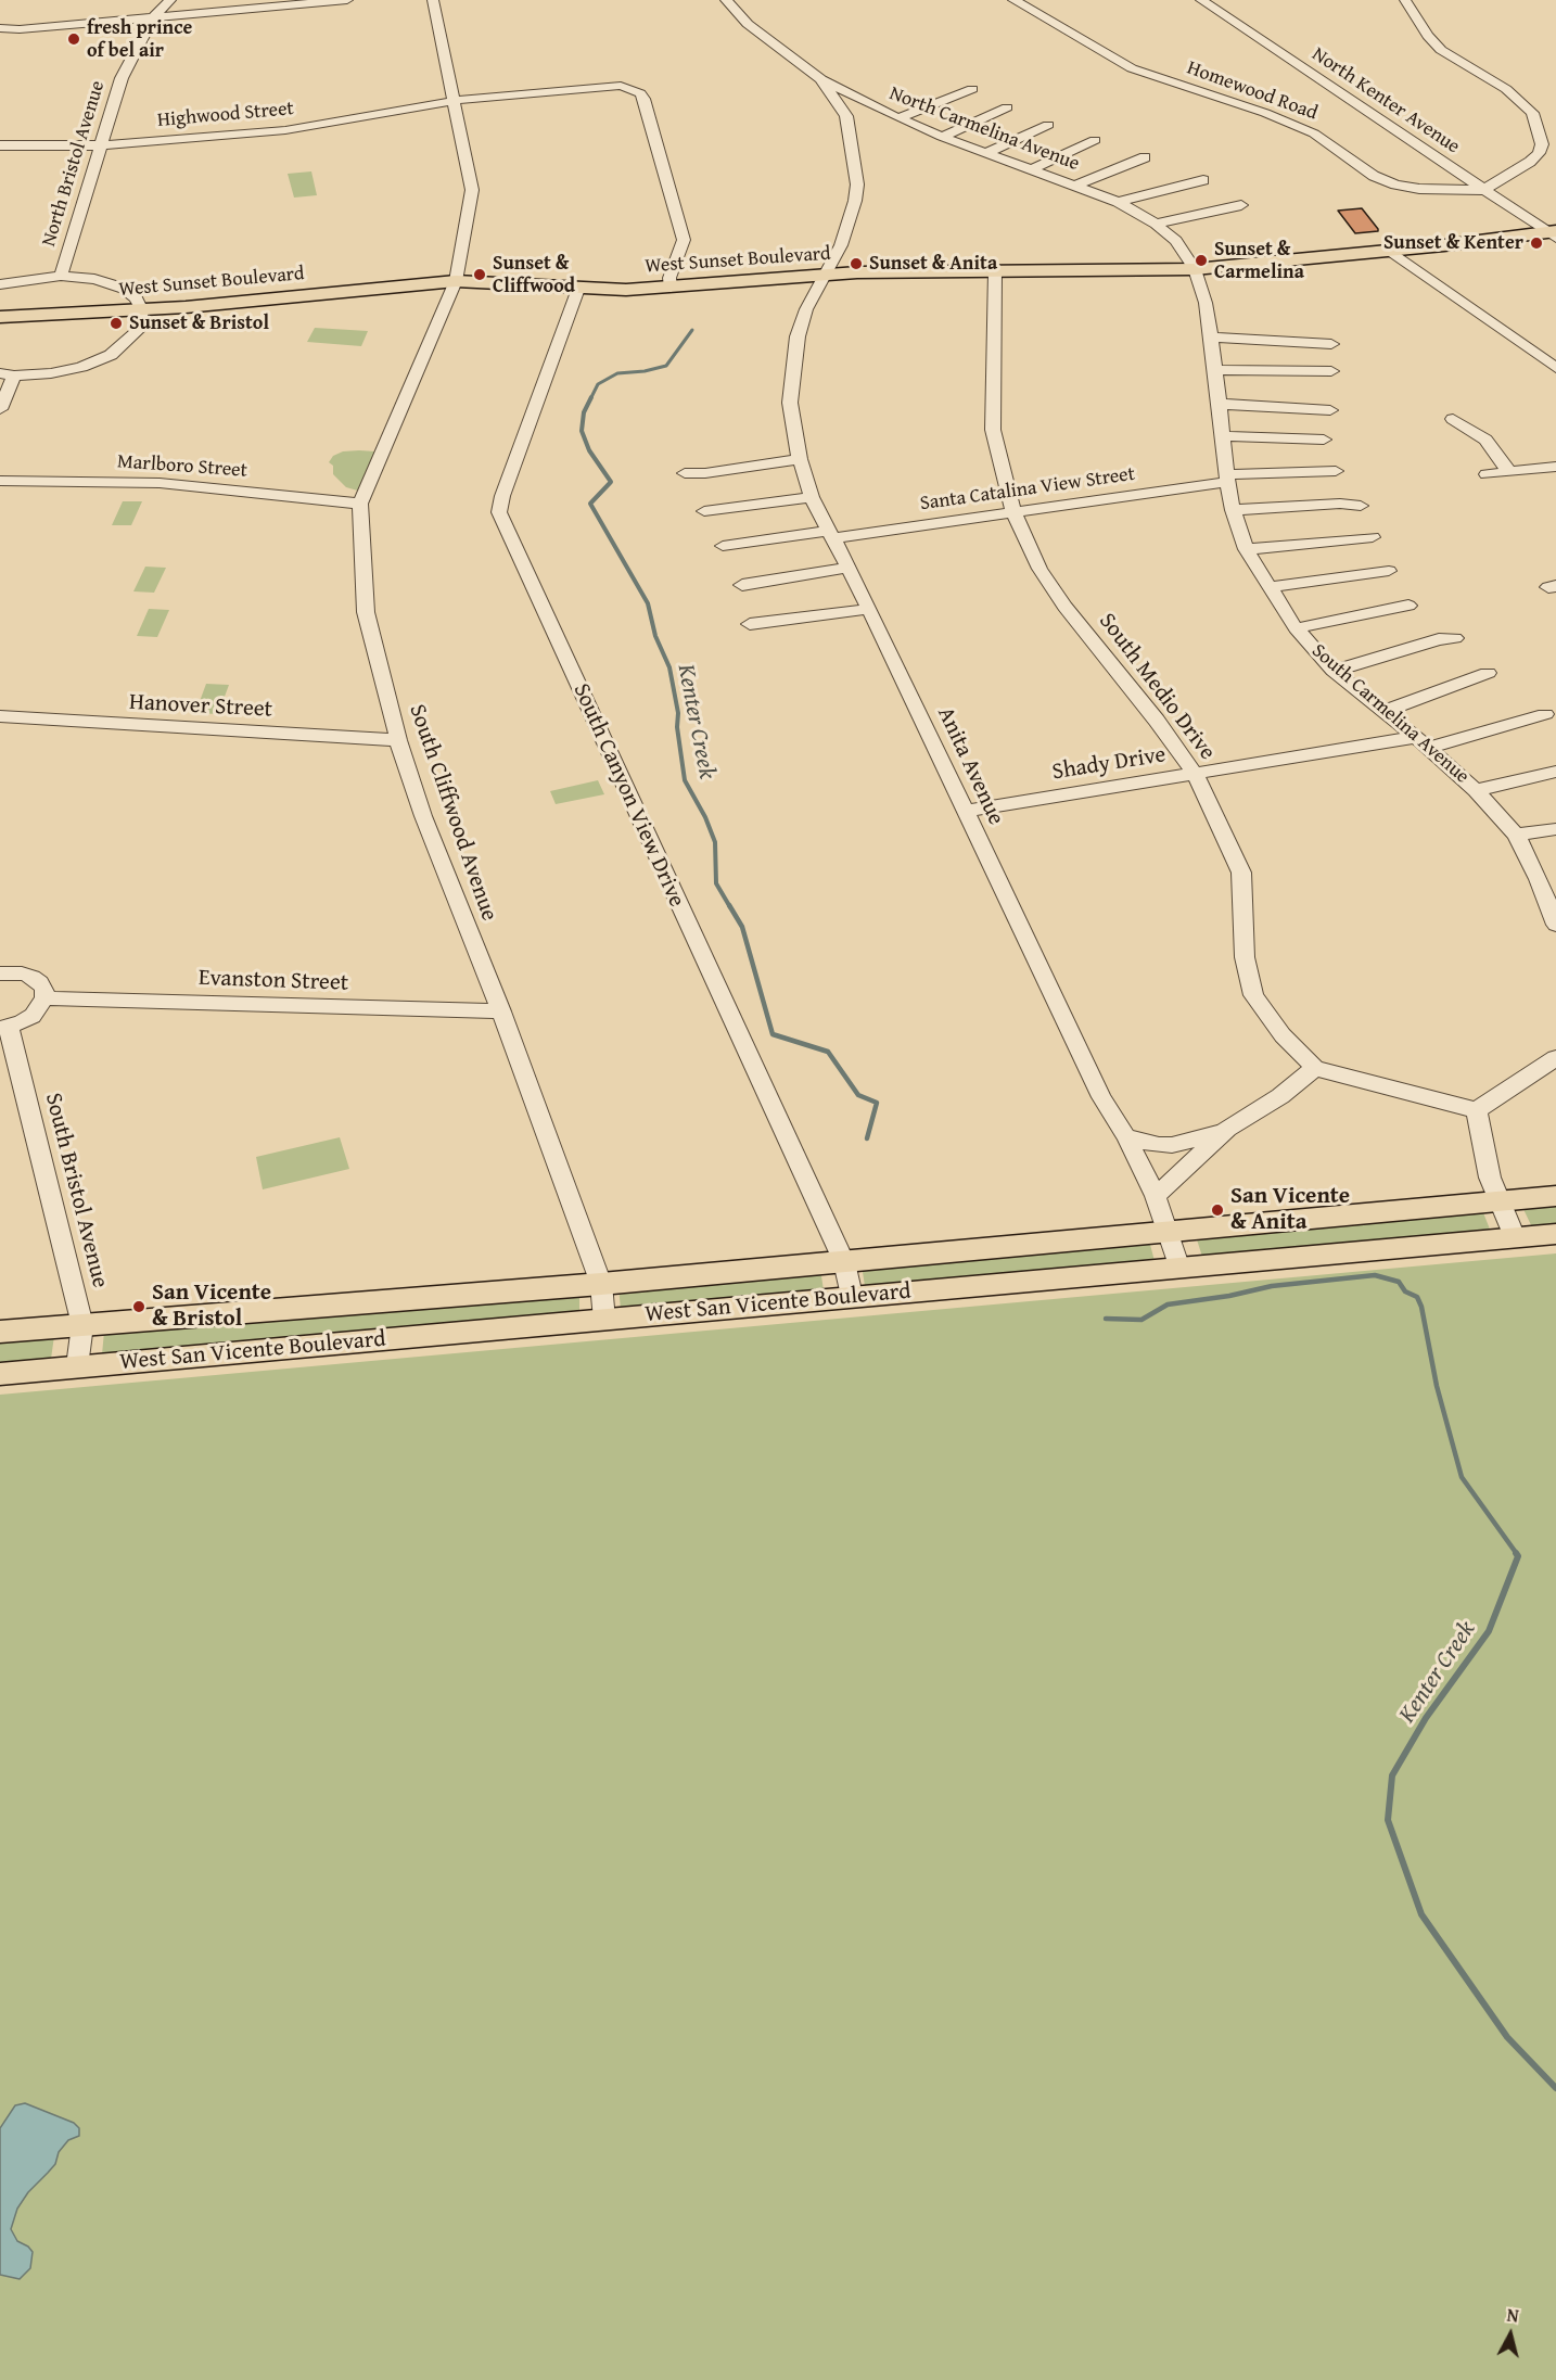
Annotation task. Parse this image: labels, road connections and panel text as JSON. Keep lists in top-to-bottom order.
{
  "streets": {
    "main road": ["West Sunset Boulevard", "West San Vicente Boulevard"],
    "street": [
      "Homewood Road",
      "North Kenter Avenue",
      "Highwood Street",
      "North Carmelina Avenue",
      "North Bristol Avenue",
      "Marlboro Street",
      "Santa Catalina View Street",
      "South Medio Drive",
      "Hanover Street",
      "South Carmelina Avenue",
      "Shady Drive",
      "Anita Avenue",
      "South Canyon View Drive",
      "South Cliffwood Avenue",
      "Evanston Street",
      "South Bristol Avenue"
    ]
  },
  "crossings": [
    ["Homewood Road", "North Kenter Avenue"],
    ["North Kenter Avenue", "West Sunset Boulevard"],
    ["Highwood Street", "North Bristol Avenue"],
    ["Highwood Street", "West Sunset Boulevard"],
    ["Highwood Street", "South Cliffwood Avenue"],
    ["North Carmelina Avenue", "West Sunset Boulevard"],
    ["North Carmelina Avenue", "South Carmelina Avenue"],
    ["West Sunset Boulevard", "South Medio Drive"],
    ["West Sunset Boulevard", "South Carmelina Avenue"],
    ["West Sunset Boulevard", "Anita Avenue"],
    ["West Sunset Boulevard", "South Canyon View Drive"],
    ["West Sunset Boulevard", "South Cliffwood Avenue"],
    ["Marlboro Street", "South Cliffwood Avenue"],
    ["Santa Catalina View Street", "South Medio Drive"],
    ["Santa Catalina View Street", "South Carmelina Avenue"],
    ["Santa Catalina View Street", "Anita Avenue"],
    ["South Medio Drive", "Shady Drive"],
    ["Hanover Street", "South Cliffwood Avenue"],
    ["South Carmelina Avenue", "Shady Drive"],
    ["Shady Drive", "Anita Avenue"],
    ["Anita Avenue", "West San Vicente Boulevard"],
    ["South Canyon View Drive", "West San Vicente Boulevard"],
    ["South Cliffwood Avenue", "Evanston Street"],
    ["South Cliffwood Avenue", "West San Vicente Boulevard"],
    ["South Bristol Avenue", "West San Vicente Boulevard"]
  ],
  "water": ["Kenter Creek"],
  "places": [
    "fresh prince of bel air",
    "Sunset & Kenter",
    "Sunset & Carmelina",
    "Sunset & Anita",
    "Sunset & Cliffwood",
    "Sunset & Bristol",
    "San Vicente & Anita",
    "San Vicente & Bristol"
  ],
  "north": "top"
}
